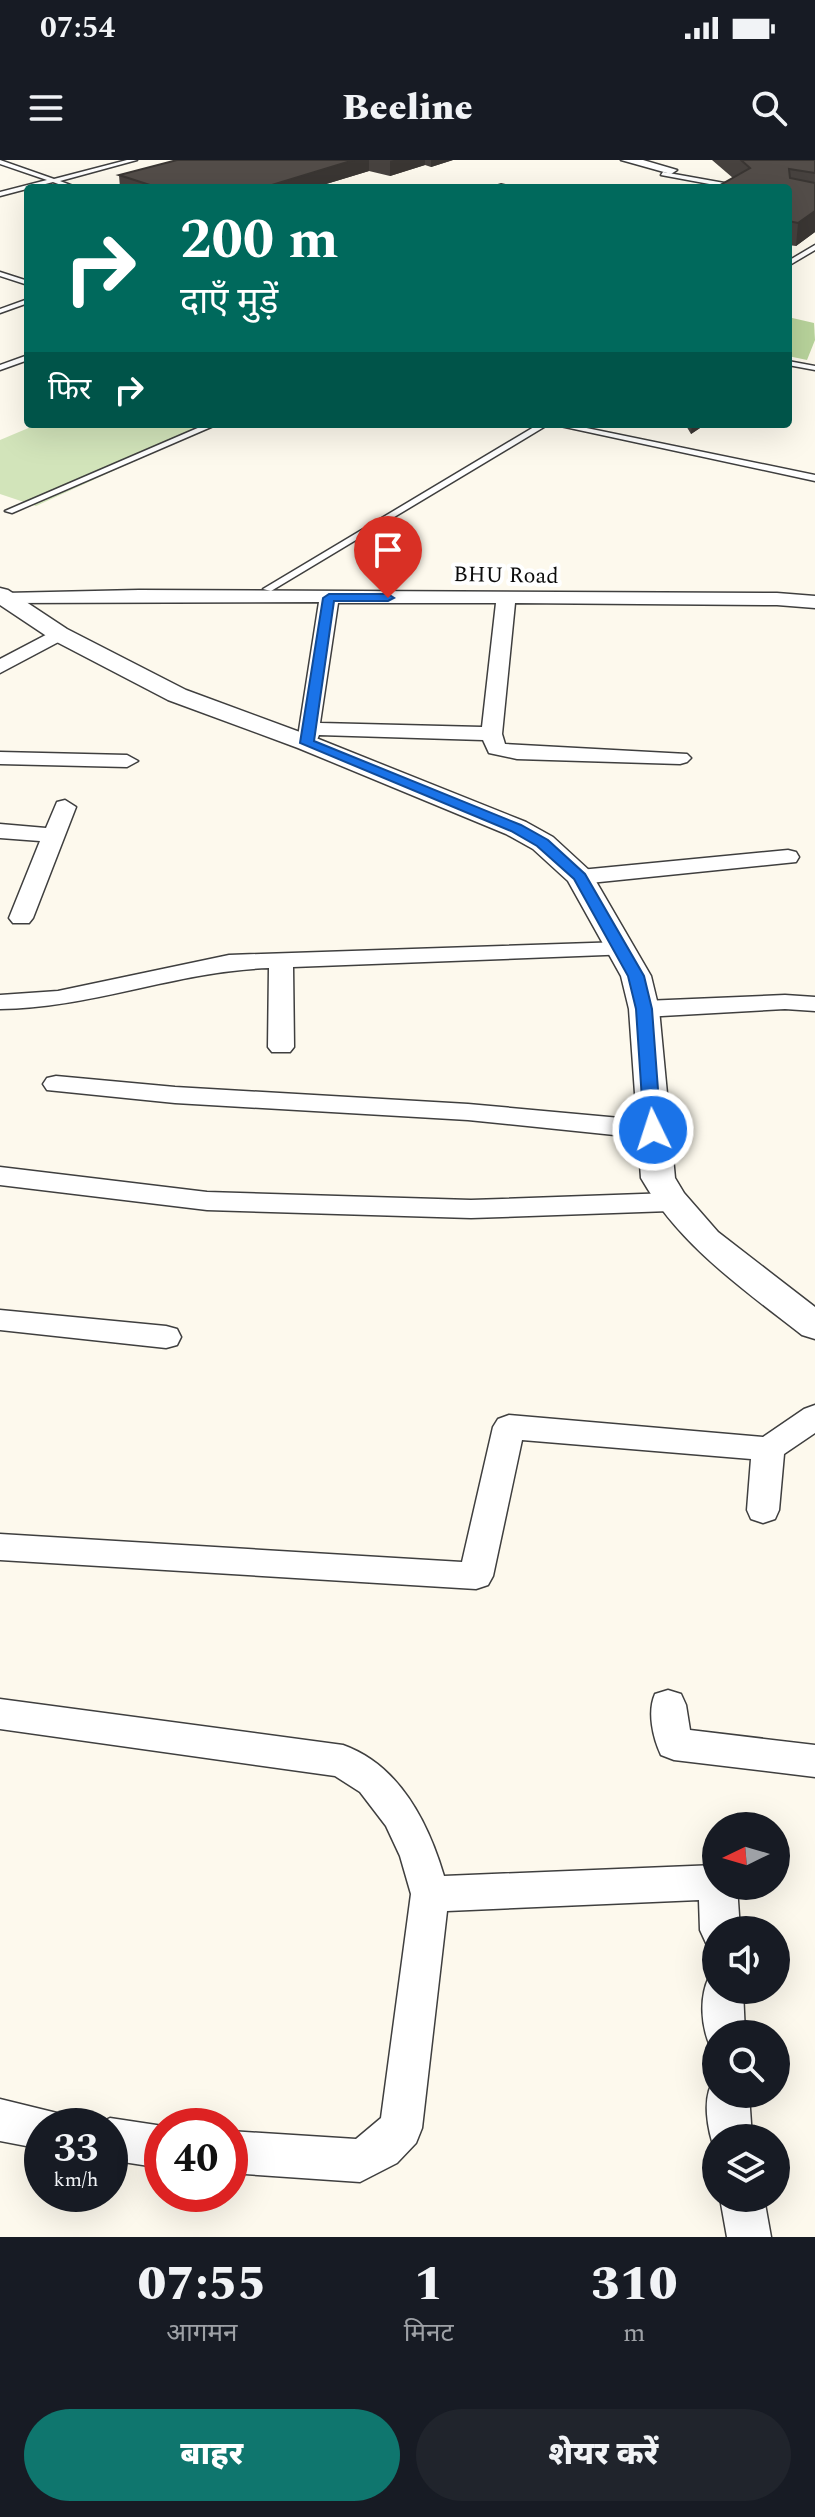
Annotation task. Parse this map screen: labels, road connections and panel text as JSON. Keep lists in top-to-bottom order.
{
  "streets": {
    "street": ["BHU Road"]
  },
  "north": "left",
  "page": {
    "status": "07:54",
    "header": "Beeline",
    "turn": ["200 m", "दाएँ मुड़ें"],
    "then": "फिर",
    "speed": "33 km/h",
    "limit": "40",
    "eta": [
      "07:55",
      "आगमन",
      "1",
      "मिनट",
      "310",
      "m"
    ],
    "buttons": ["बाहर", "शेयर करें"]
  }
}
